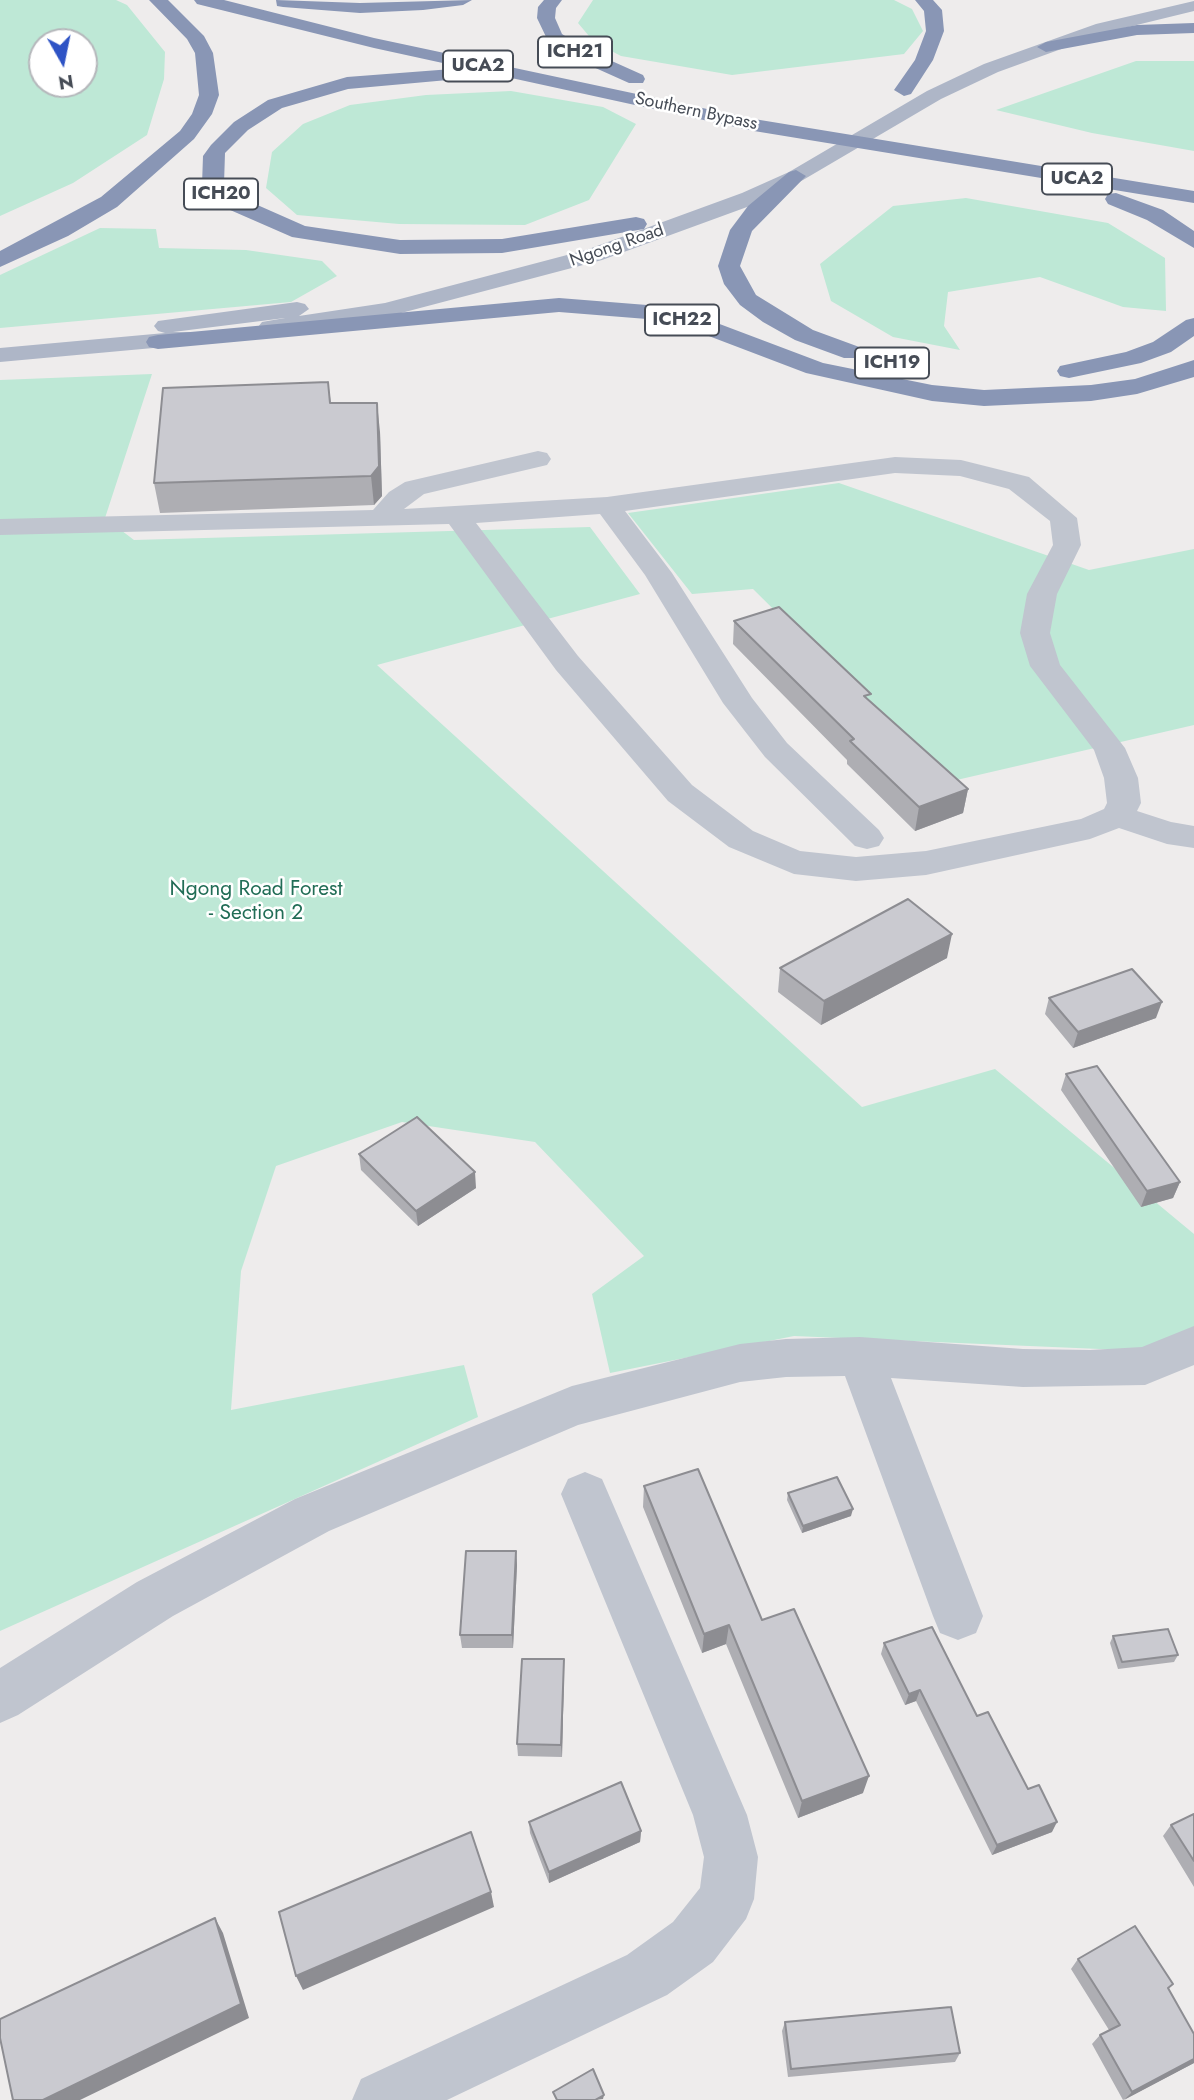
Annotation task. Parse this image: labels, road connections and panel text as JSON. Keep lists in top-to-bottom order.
{
  "streets": {
    "highway": [
      "ICH21",
      "UCA2",
      "Southern Bypass",
      "ICH20",
      "ICH22",
      "ICH19"
    ],
    "main road": ["Ngong Road"]
  },
  "crossings": [
    ["ICH21", "Southern Bypass"],
    ["Southern Bypass", "ICH20"],
    ["ICH20", "Ngong Road"],
    ["Ngong Road", "ICH22"],
    ["Ngong Road", "ICH19"]
  ],
  "parks": ["Ngong Road Forest - Section 2"],
  "north": "bottom"
}
